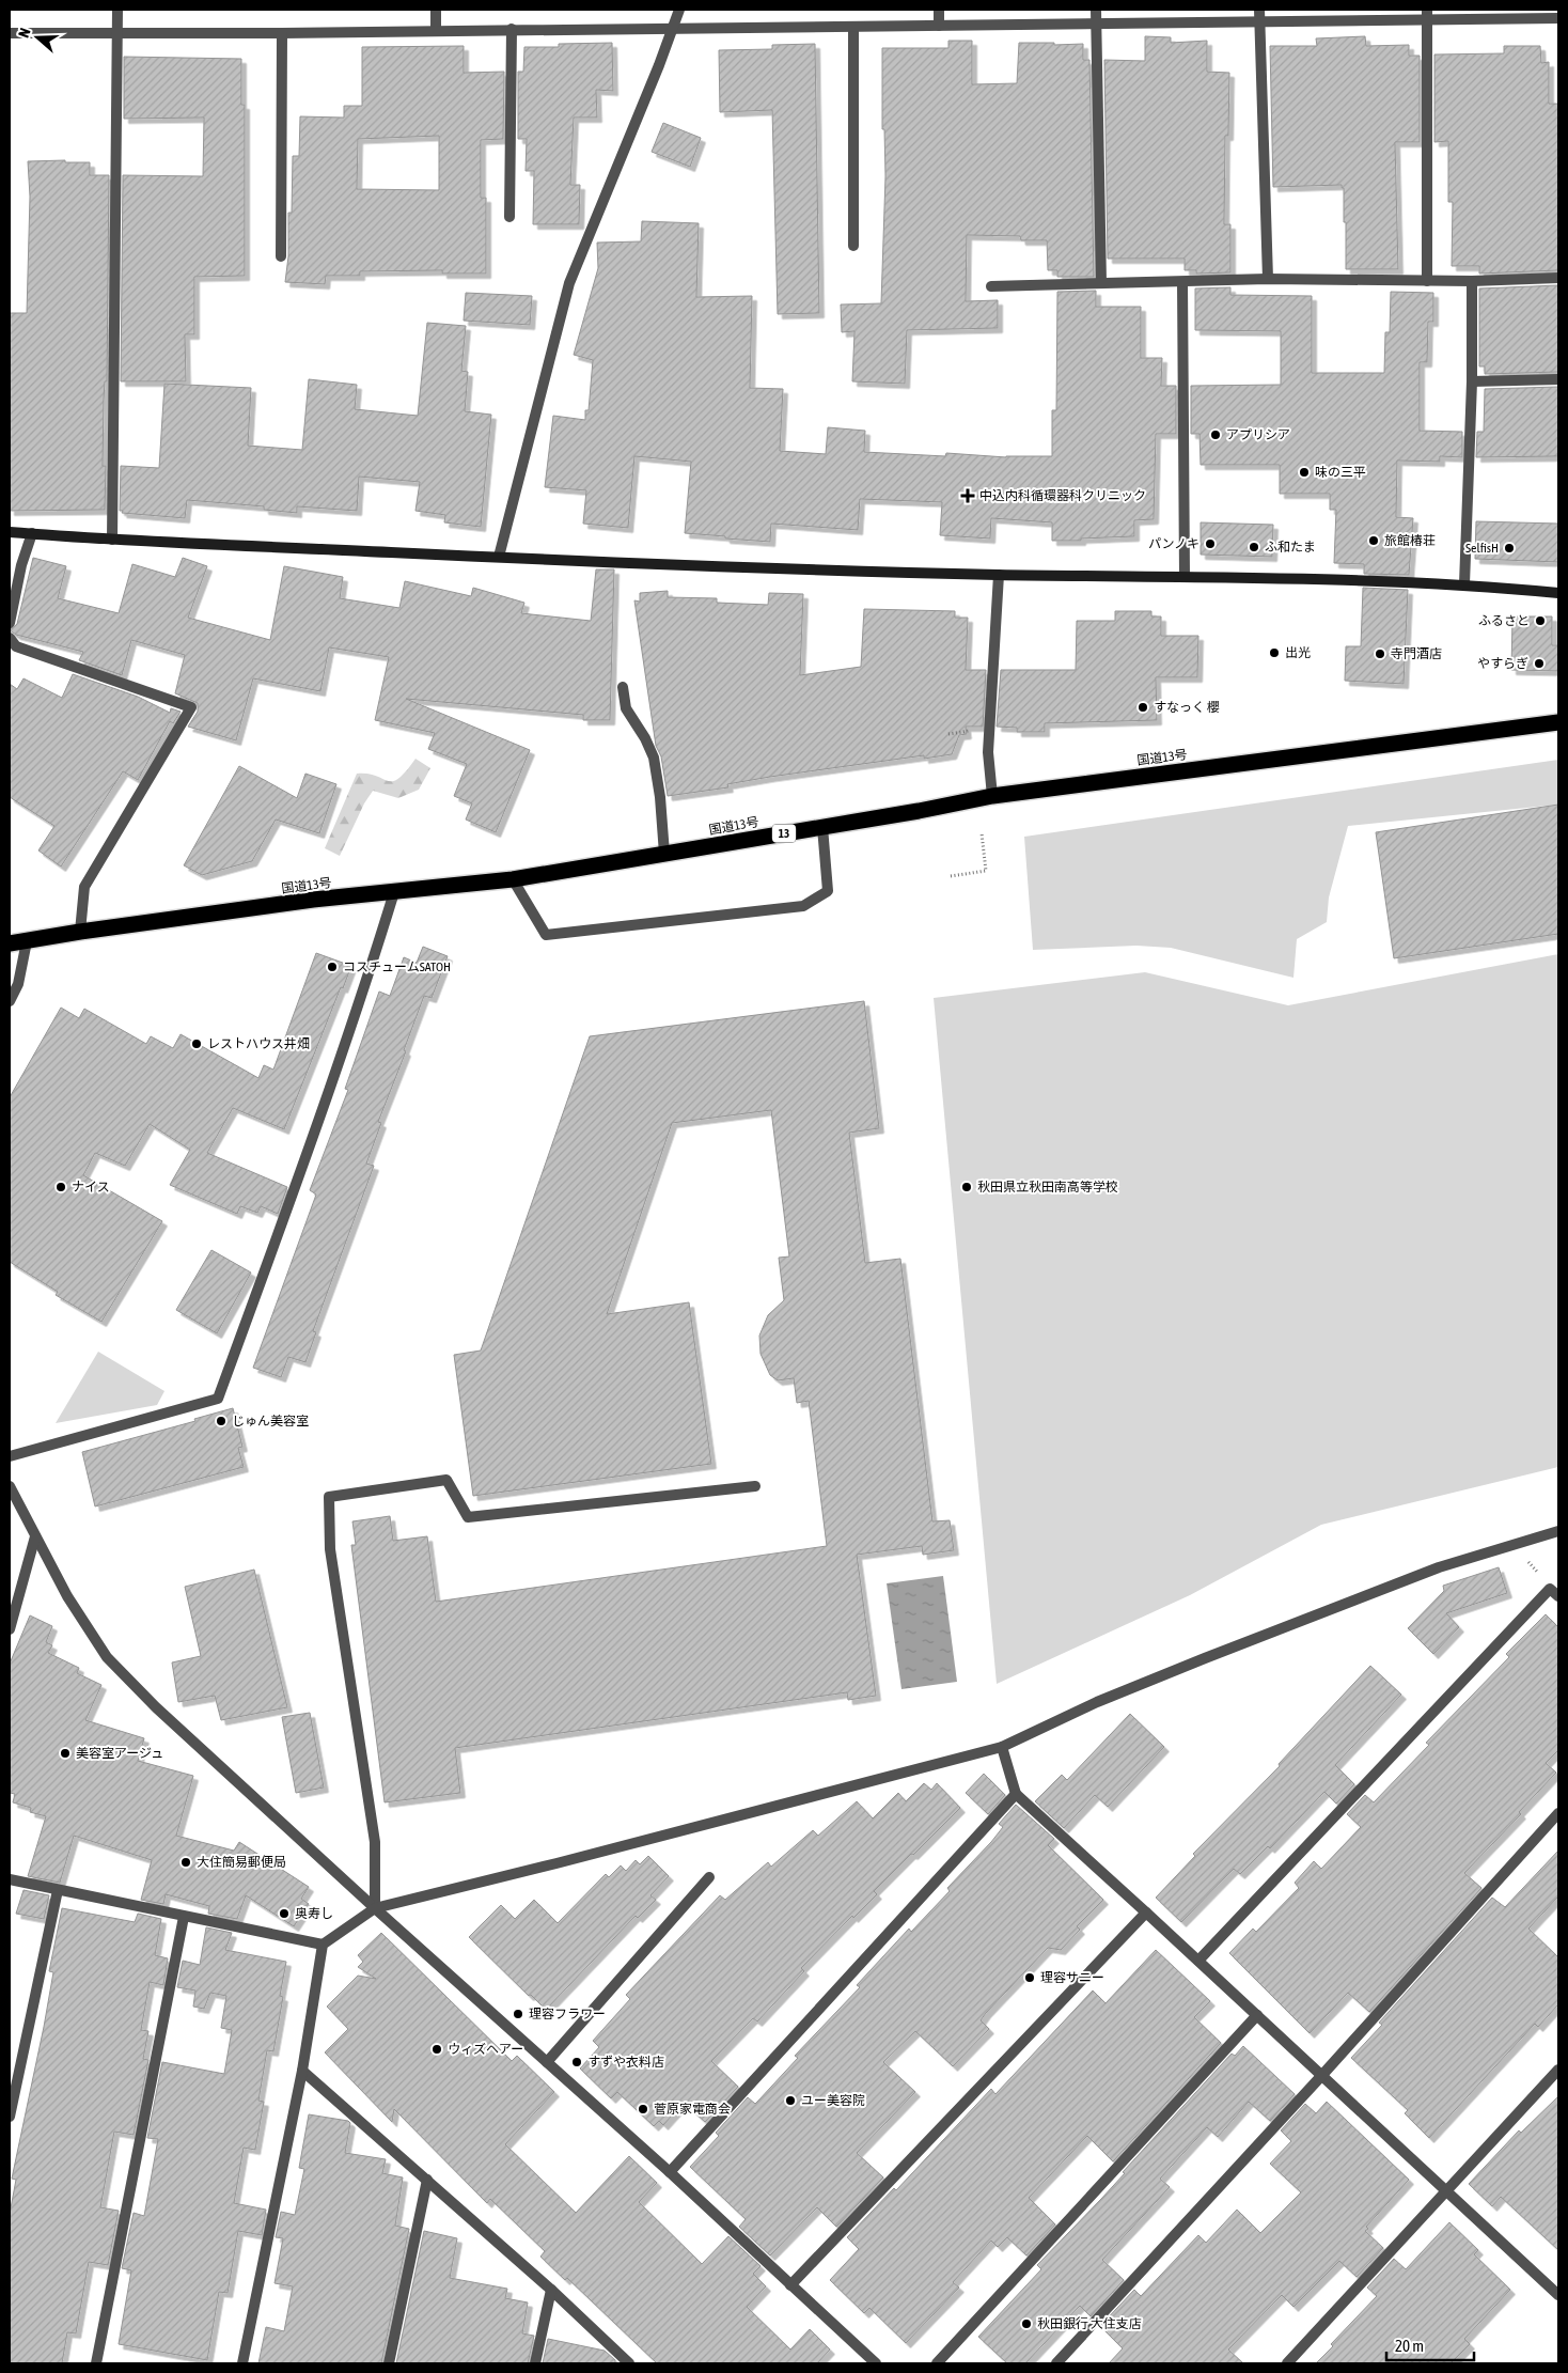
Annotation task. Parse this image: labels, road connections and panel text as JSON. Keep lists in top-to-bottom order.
{
  "streets": {
    "highway": ["国道13号", "13"]
  },
  "places": {
    "other": [
      "アプリシア",
      "味の三平",
      "旅館椿荘",
      "パンノキ",
      "ふ和たま",
      "SelfisH",
      "ふるさと",
      "出光",
      "寺門酒店",
      "やすらぎ",
      "すなっく 櫻",
      "コスチュームSATOH",
      "レストハウス井畑",
      "ナイス",
      "秋田県立秋田南高等学校",
      "じゅん美容室",
      "美容室アージュ",
      "大住簡易郵便局",
      "奥寿し",
      "理容サニー",
      "理容フラワー",
      "ウィズヘアー",
      "すずや衣料店",
      "ユー美容院",
      "菅原家電商会",
      "秋田銀行 大住支店"
    ],
    "health": ["中込内科循環器科クリニック"]
  },
  "scale_bar": "20 m",
  "north": "left"
}
